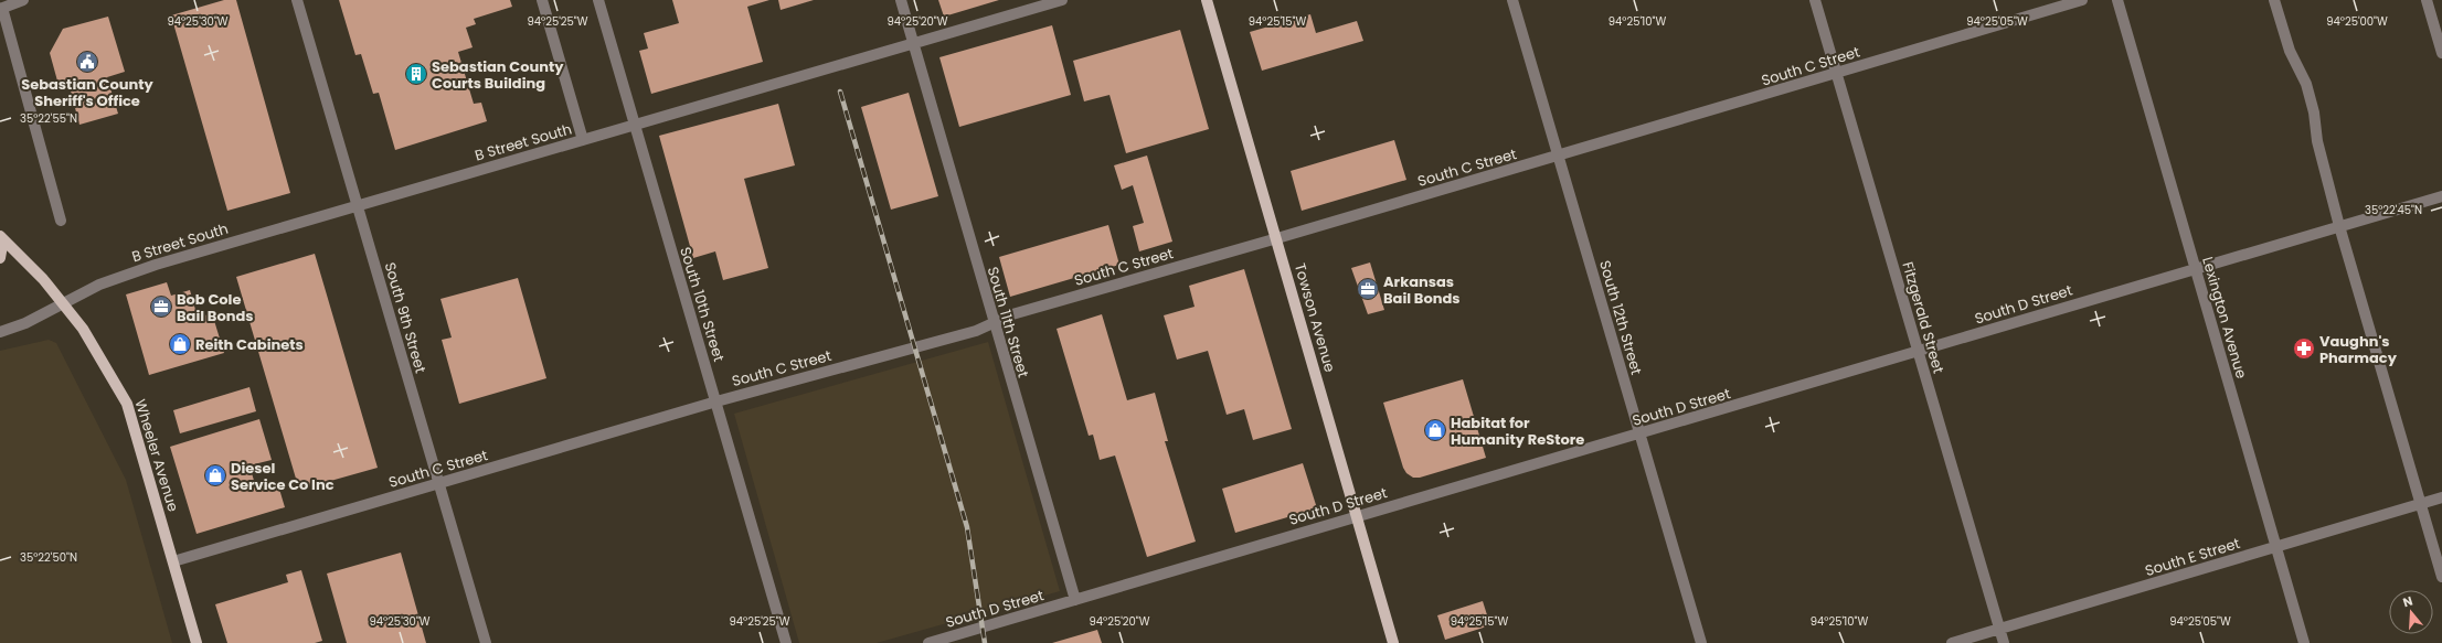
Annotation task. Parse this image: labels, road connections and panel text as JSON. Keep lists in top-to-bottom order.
{
  "streets": {
    "main road": ["Towson Avenue", "Wheeler Avenue"],
    "street": [
      "South C Street",
      "B Street South",
      "South 10th Street",
      "South D Street",
      "South 9th Street",
      "South 12th Street",
      "Fitzgerald Street",
      "Lexington Avenue",
      "South 11th Street",
      "South E Street"
    ]
  },
  "crossings": [
    ["South C Street", "South 10th Street"],
    ["South C Street", "South 9th Street"],
    ["South C Street", "Towson Avenue"],
    ["South C Street", "South 12th Street"],
    ["South C Street", "Fitzgerald Street"],
    ["South C Street", "South 11th Street"],
    ["South C Street", "Wheeler Avenue"],
    ["B Street South", "South 10th Street"],
    ["B Street South", "South 9th Street"],
    ["B Street South", "South 11th Street"],
    ["B Street South", "Wheeler Avenue"],
    ["South D Street", "Towson Avenue"],
    ["South D Street", "South 12th Street"],
    ["South D Street", "Fitzgerald Street"],
    ["South D Street", "Lexington Avenue"],
    ["South D Street", "South 11th Street"],
    ["Fitzgerald Street", "South E Street"],
    ["Lexington Avenue", "South E Street"]
  ],
  "places": {
    "public building": ["Sebastian County Sheriff's Office"],
    "building": ["Sebastian County Courts Building"],
    "office": ["Arkansas Bail Bonds", "Bob Cole Bail Bonds"],
    "shop": ["Reith Cabinets", "Habitat for Humanity ReStore", "Diesel Service Co Inc"],
    "pharmacy": ["Vaughn's Pharmacy"]
  },
  "north": "top",
  "coordinates": [
    "94°25'00\"W",
    "94°25'30\"W",
    "94°25'25\"W",
    "94°25'20\"W",
    "94°25'15\"W",
    "94°25'10\"W",
    "94°25'05\"W",
    "35°22'55\"N",
    "35°22'45\"N",
    "35°22'50\"N"
  ]
}
